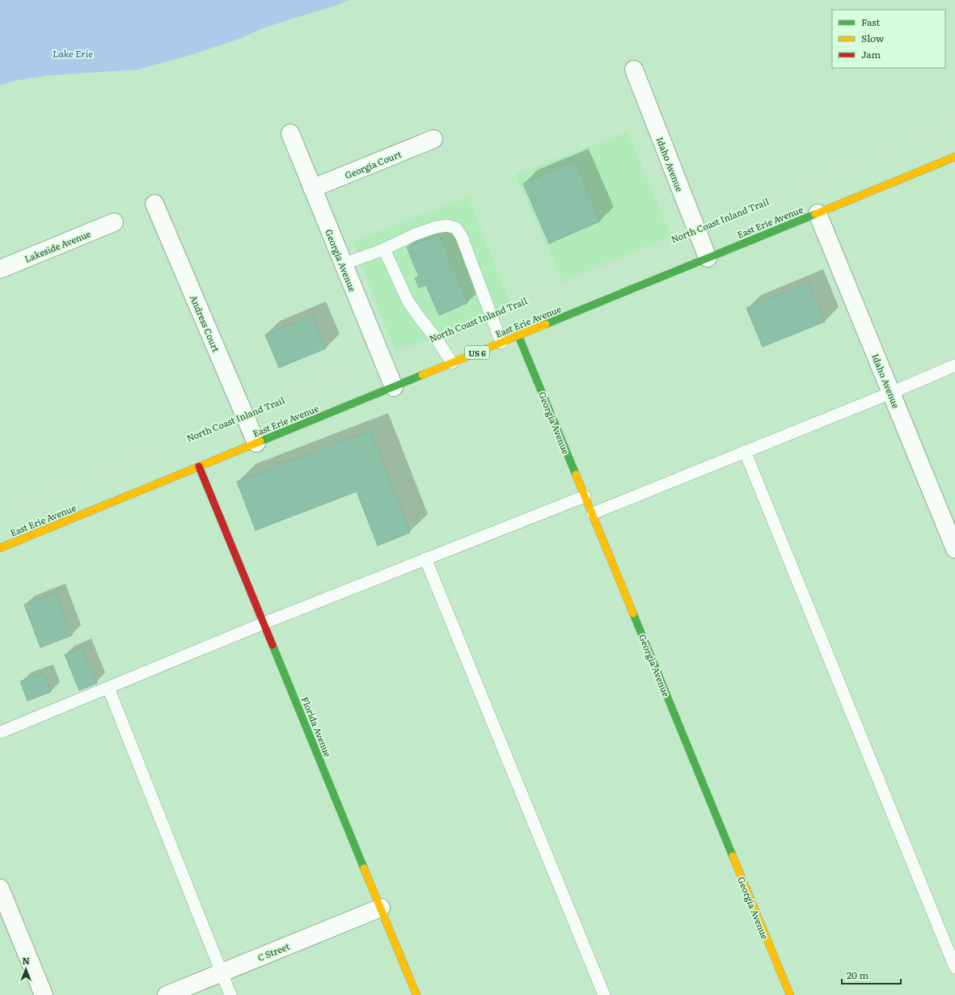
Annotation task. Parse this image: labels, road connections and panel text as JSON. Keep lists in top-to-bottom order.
{
  "streets": {
    "street": [
      "Georgia Court",
      "Idaho Avenue",
      "East Erie Avenue",
      "Lakeside Avenue",
      "Georgia Avenue",
      "Andress Court",
      "US 6",
      "Florida Avenue",
      "C Street"
    ],
    "path": ["North Coast Inland Trail"]
  },
  "crossings": [
    ["Georgia Court", "Georgia Avenue"],
    ["Idaho Avenue", "North Coast Inland Trail"],
    ["Idaho Avenue", "East Erie Avenue"],
    ["North Coast Inland Trail", "Georgia Avenue"],
    ["North Coast Inland Trail", "Andress Court"],
    ["East Erie Avenue", "Georgia Avenue"],
    ["East Erie Avenue", "Andress Court"],
    ["East Erie Avenue", "Florida Avenue"],
    ["Florida Avenue", "C Street"]
  ],
  "water": ["Lake Erie"],
  "legend": ["Fast", "Slow", "Jam"],
  "scale_bar": "20 m",
  "north": "top"
}
